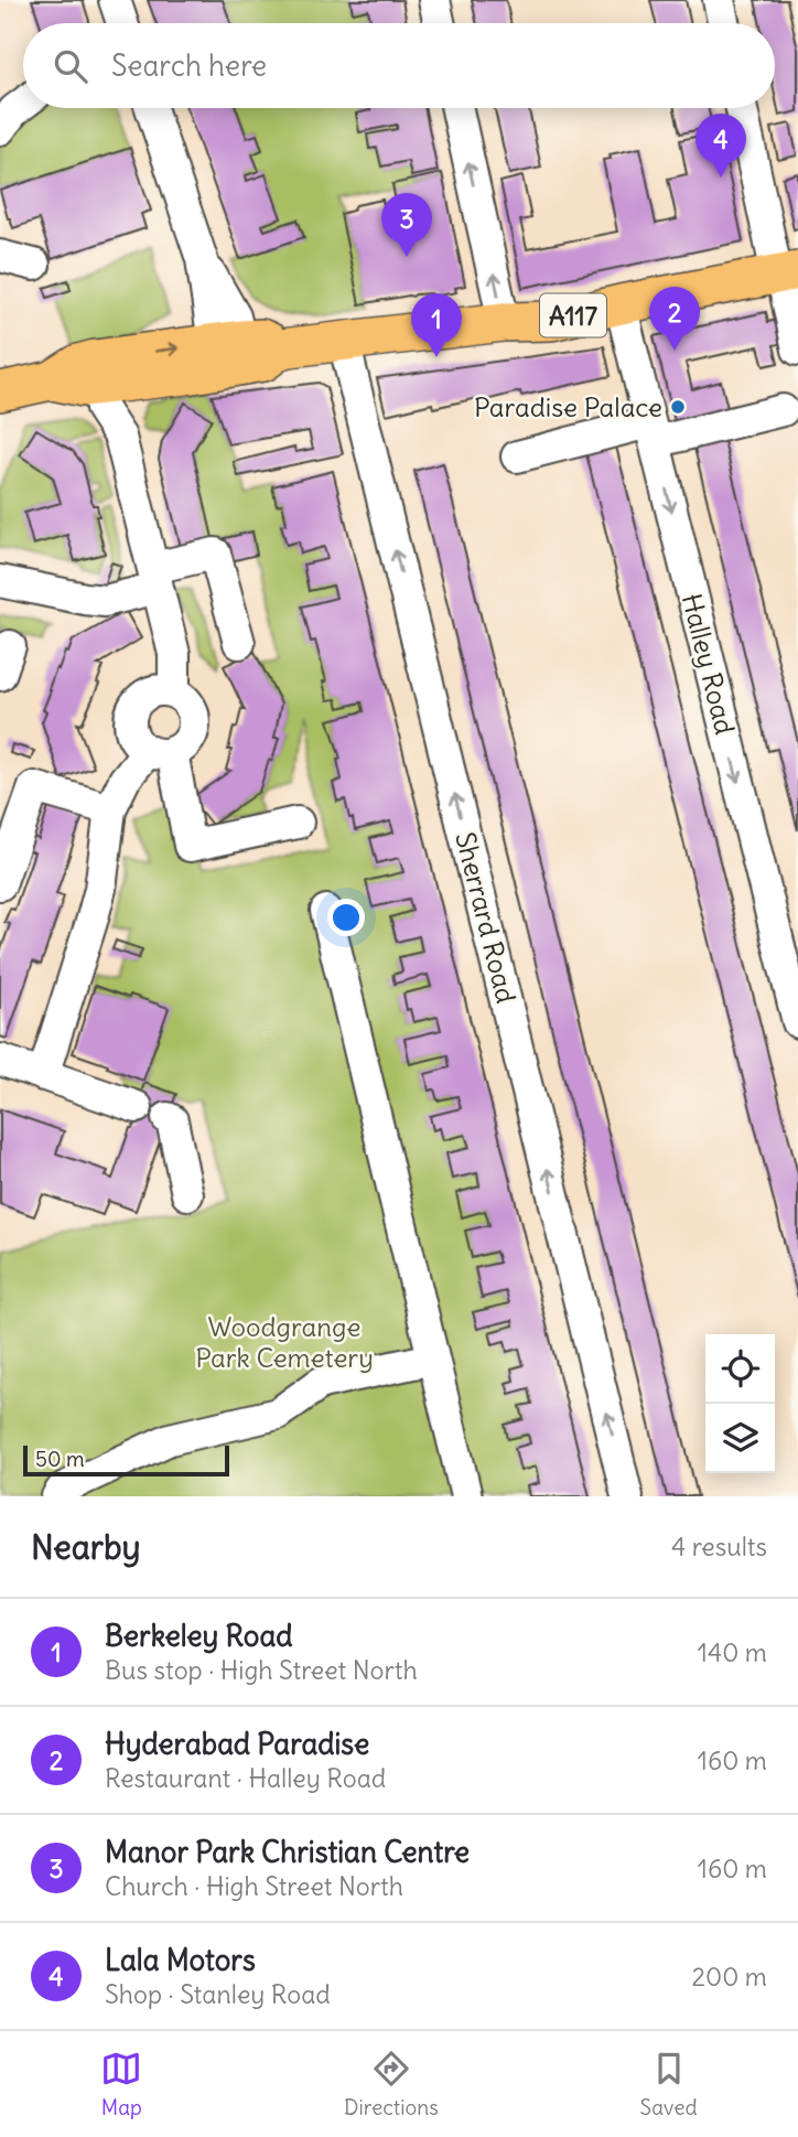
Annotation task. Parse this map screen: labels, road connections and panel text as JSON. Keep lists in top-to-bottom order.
{
  "streets": {
    "main road": ["A117"],
    "street": ["Halley Road", "Sherrard Road"]
  },
  "crossings": [
    ["A117", "Halley Road"],
    ["A117", "Sherrard Road"]
  ],
  "one_way": ["Halley Road"],
  "parks": ["Woodgrange Park Cemetery"],
  "places": ["Paradise Palace"],
  "scale_bar": "50 m",
  "page": {
    "search": "Search here",
    "pins": [
      "4",
      "3",
      "2",
      "1"
    ],
    "scale": "50 m",
    "heading": ["Nearby", "4 results"],
    "list": [
      {
        "mark": "1",
        "name": "Berkeley Road",
        "note": "Bus stop · High Street North",
        "value": "140 m"
      },
      {
        "mark": "2",
        "name": "Hyderabad Paradise",
        "note": "Restaurant · Halley Road",
        "value": "160 m"
      },
      {
        "mark": "3",
        "name": "Manor Park Christian Centre",
        "note": "Church · High Street North",
        "value": "160 m"
      },
      {
        "mark": "4",
        "name": "Lala Motors",
        "note": "Shop · Stanley Road",
        "value": "200 m"
      }
    ],
    "nav": ["Map", "Directions", "Saved"]
  }
}
